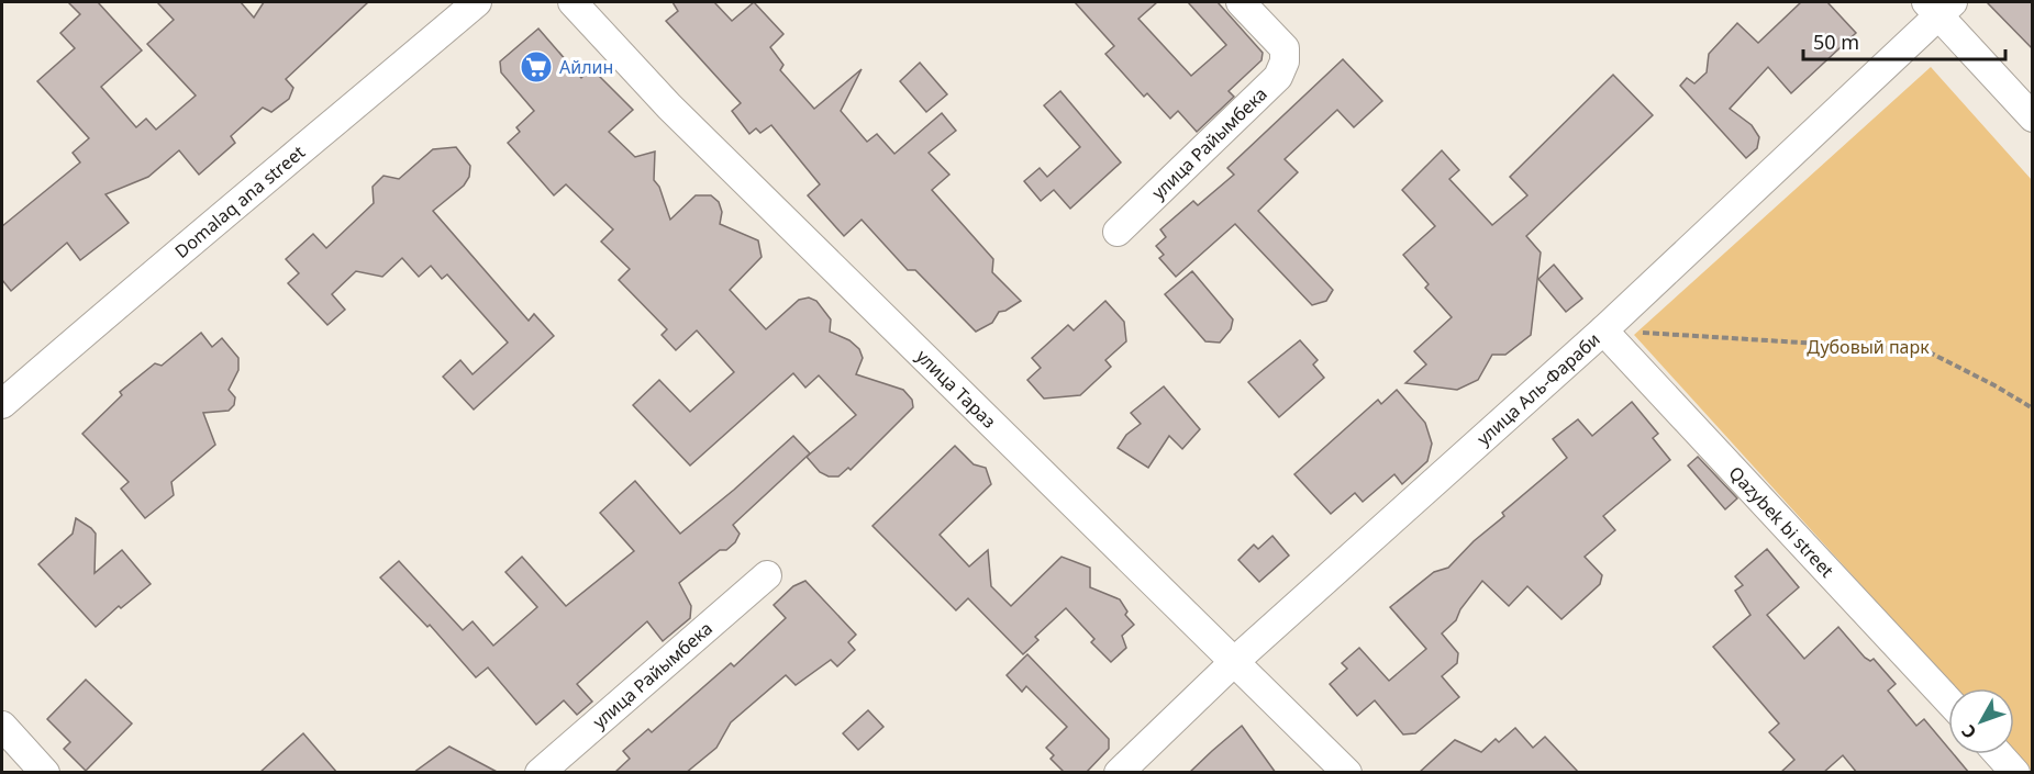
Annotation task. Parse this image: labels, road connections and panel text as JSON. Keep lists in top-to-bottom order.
{
  "streets": {
    "street": [
      "улица Райымбека",
      "Domalaq ana street",
      "улица Аль-Фараби",
      "улица Тараз",
      "Qazybek bi street"
    ]
  },
  "crossings": [
    ["улица Аль-Фараби", "улица Тараз"],
    ["улица Аль-Фараби", "Qazybek bi street"]
  ],
  "parks": ["Дубовый парк"],
  "places": {
    "supermarket": ["Айлин"]
  },
  "scale_bar": "50 m",
  "north": "bottom left"
}
